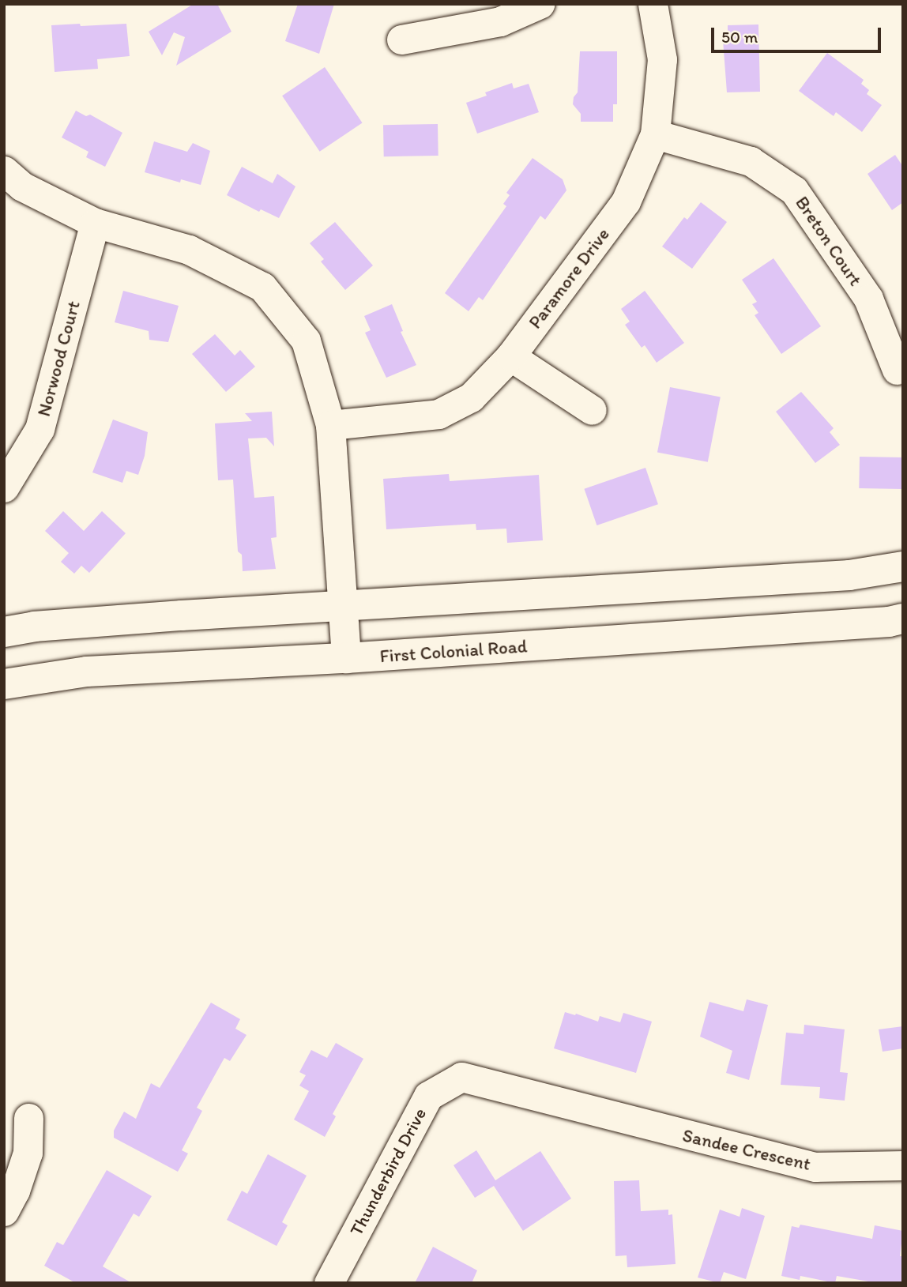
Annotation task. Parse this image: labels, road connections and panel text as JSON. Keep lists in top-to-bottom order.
{
  "streets": {
    "main road": ["First Colonial Road"],
    "street": [
      "Breton Court",
      "Paramore Drive",
      "Norwood Court",
      "Sandee Crescent",
      "Thunderbird Drive"
    ]
  },
  "crossings": [
    ["Breton Court", "Paramore Drive"],
    ["Sandee Crescent", "Thunderbird Drive"]
  ],
  "scale_bar": "50 m"
}
